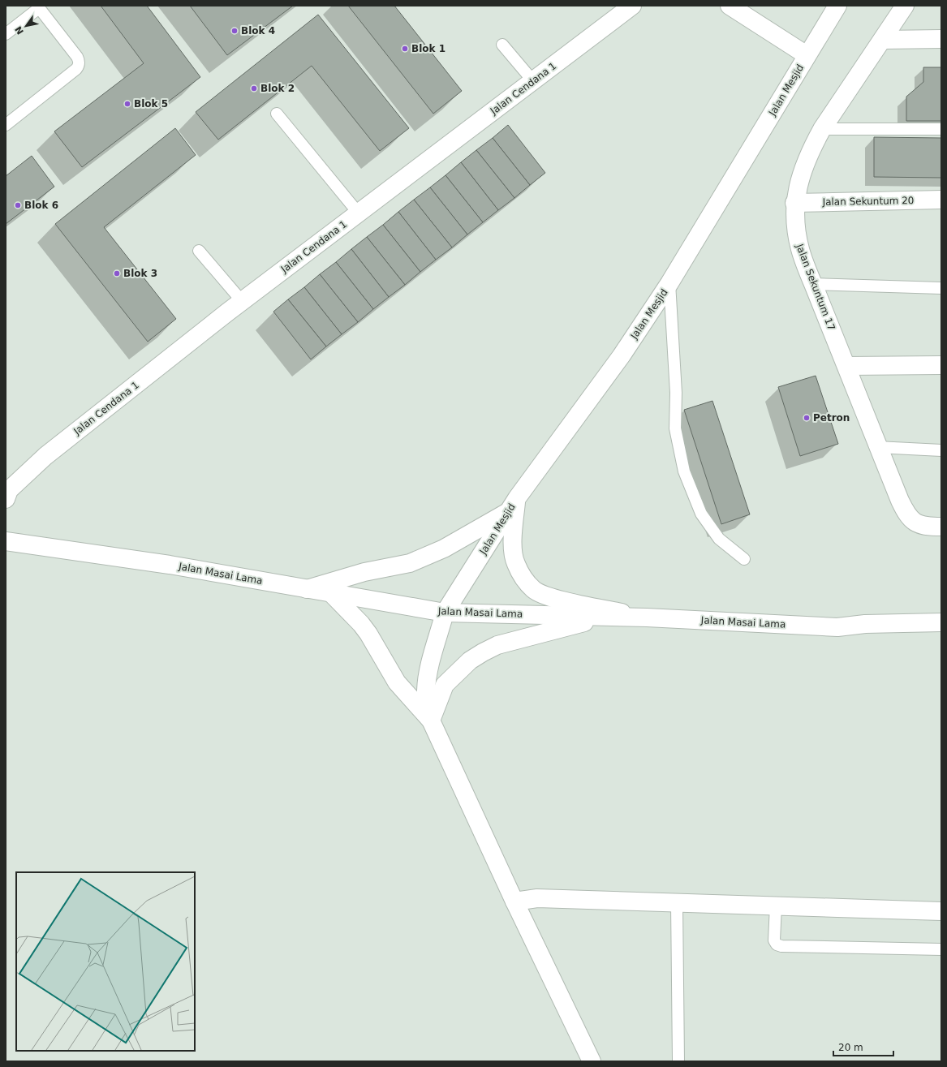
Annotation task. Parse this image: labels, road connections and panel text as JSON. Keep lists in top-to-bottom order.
{
  "streets": {
    "street": [
      "Jalan Cendana 1",
      "Jalan Mesjid",
      "Jalan Sekuntum 20",
      "Jalan Sekuntum 17",
      "Jalan Masai Lama"
    ]
  },
  "crossings": [
    ["Jalan Mesjid", "Jalan Masai Lama"],
    ["Jalan Sekuntum 20", "Jalan Sekuntum 17"]
  ],
  "places": [
    "Blok 4",
    "Blok 1",
    "Blok 2",
    "Blok 5",
    "Blok 6",
    "Blok 3",
    "Petron"
  ],
  "scale_bar": "20 m",
  "north": "bottom left"
}
